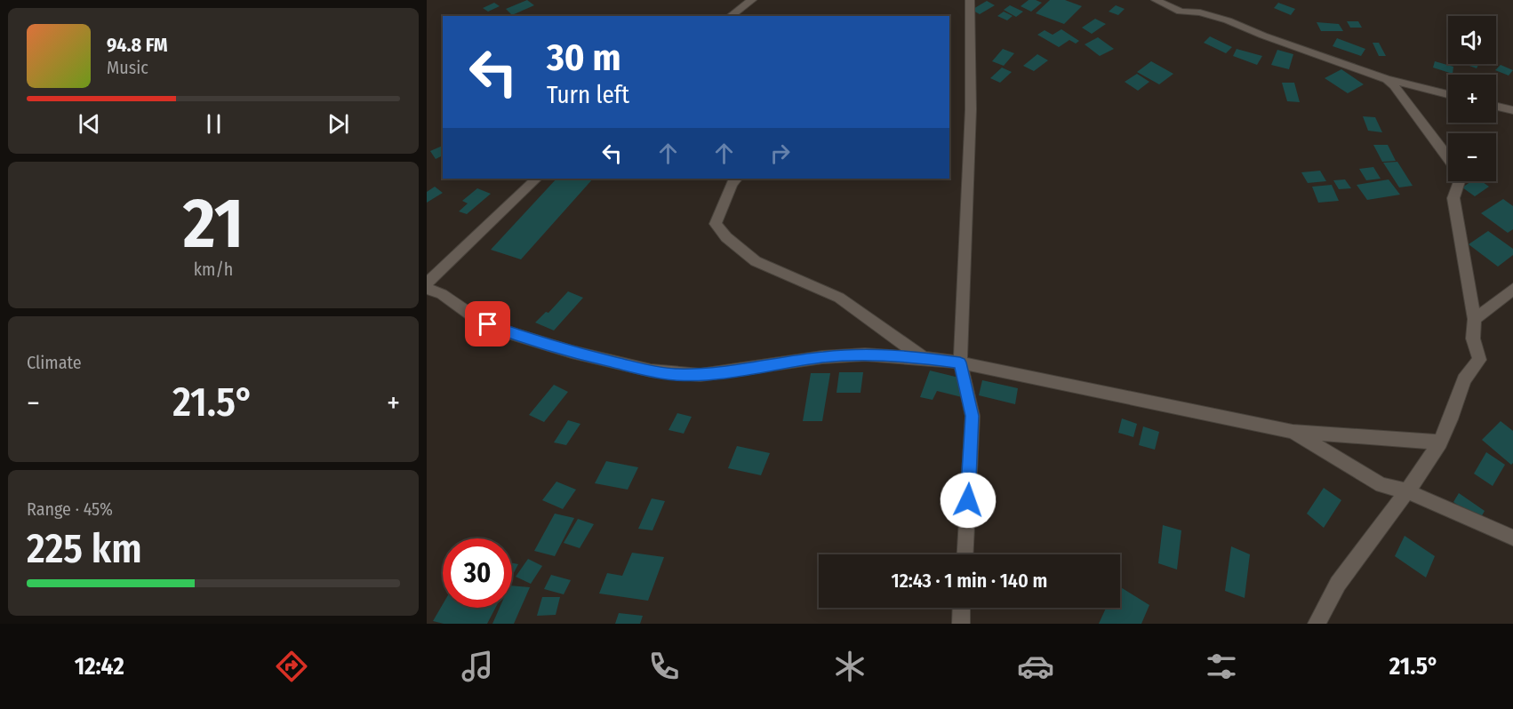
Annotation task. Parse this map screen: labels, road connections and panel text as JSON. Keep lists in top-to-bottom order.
{
  "page": {
    "map_buttons": ["+", "−"],
    "turn": ["30 m", "Turn left"],
    "song": ["94.8 FM", "Music"],
    "tile": [
      ["21", "km/h"],
      "Climate",
      ["Range · 45%", "225 km"]
    ],
    "heat": ["−", "21.5°", "+"],
    "limit": "30",
    "trip": "12:43 · 1 min · 140 m",
    "tabs": ["12:42", "21.5°"]
  }
}
